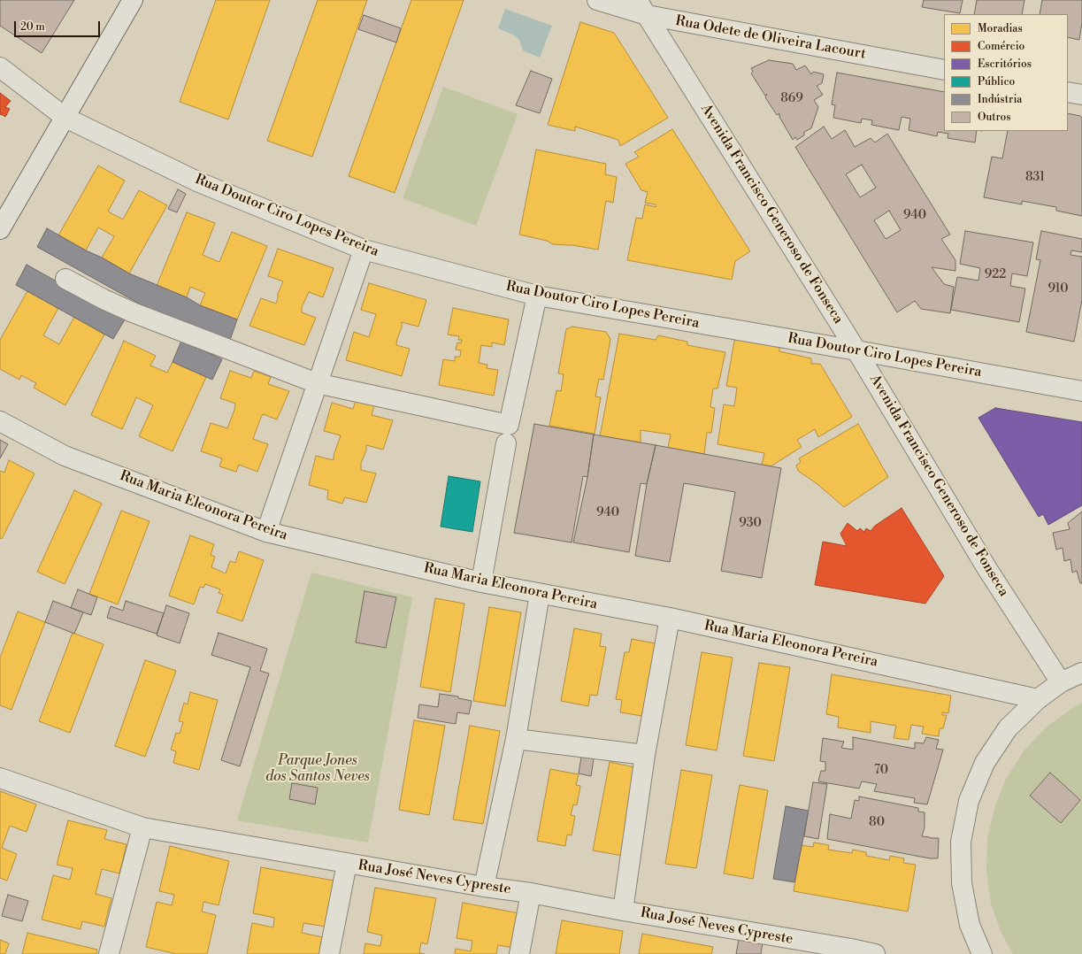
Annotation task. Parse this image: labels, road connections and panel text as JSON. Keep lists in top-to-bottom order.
{
  "streets": {
    "street": [
      "Rua Odete de Oliveira Lacourt",
      "Avenida Francisco Generoso de Fonseca",
      "Rua Doutor Ciro Lopes Pereira",
      "Rua Maria Eleonora Pereira",
      "Rua José Neves Cypreste"
    ]
  },
  "crossings": [
    ["Rua Odete de Oliveira Lacourt", "Avenida Francisco Generoso de Fonseca"],
    ["Avenida Francisco Generoso de Fonseca", "Rua Doutor Ciro Lopes Pereira"]
  ],
  "parks": ["Parque Jones dos Santos Neves"],
  "house_numbers": [
    "869",
    "831",
    "940",
    "922",
    "910",
    "940",
    "930",
    "70",
    "80"
  ],
  "legend": [
    "Moradias",
    "Comércio",
    "Escritórios",
    "Público",
    "Indústria",
    "Outros"
  ],
  "scale_bar": "20 m"
}
